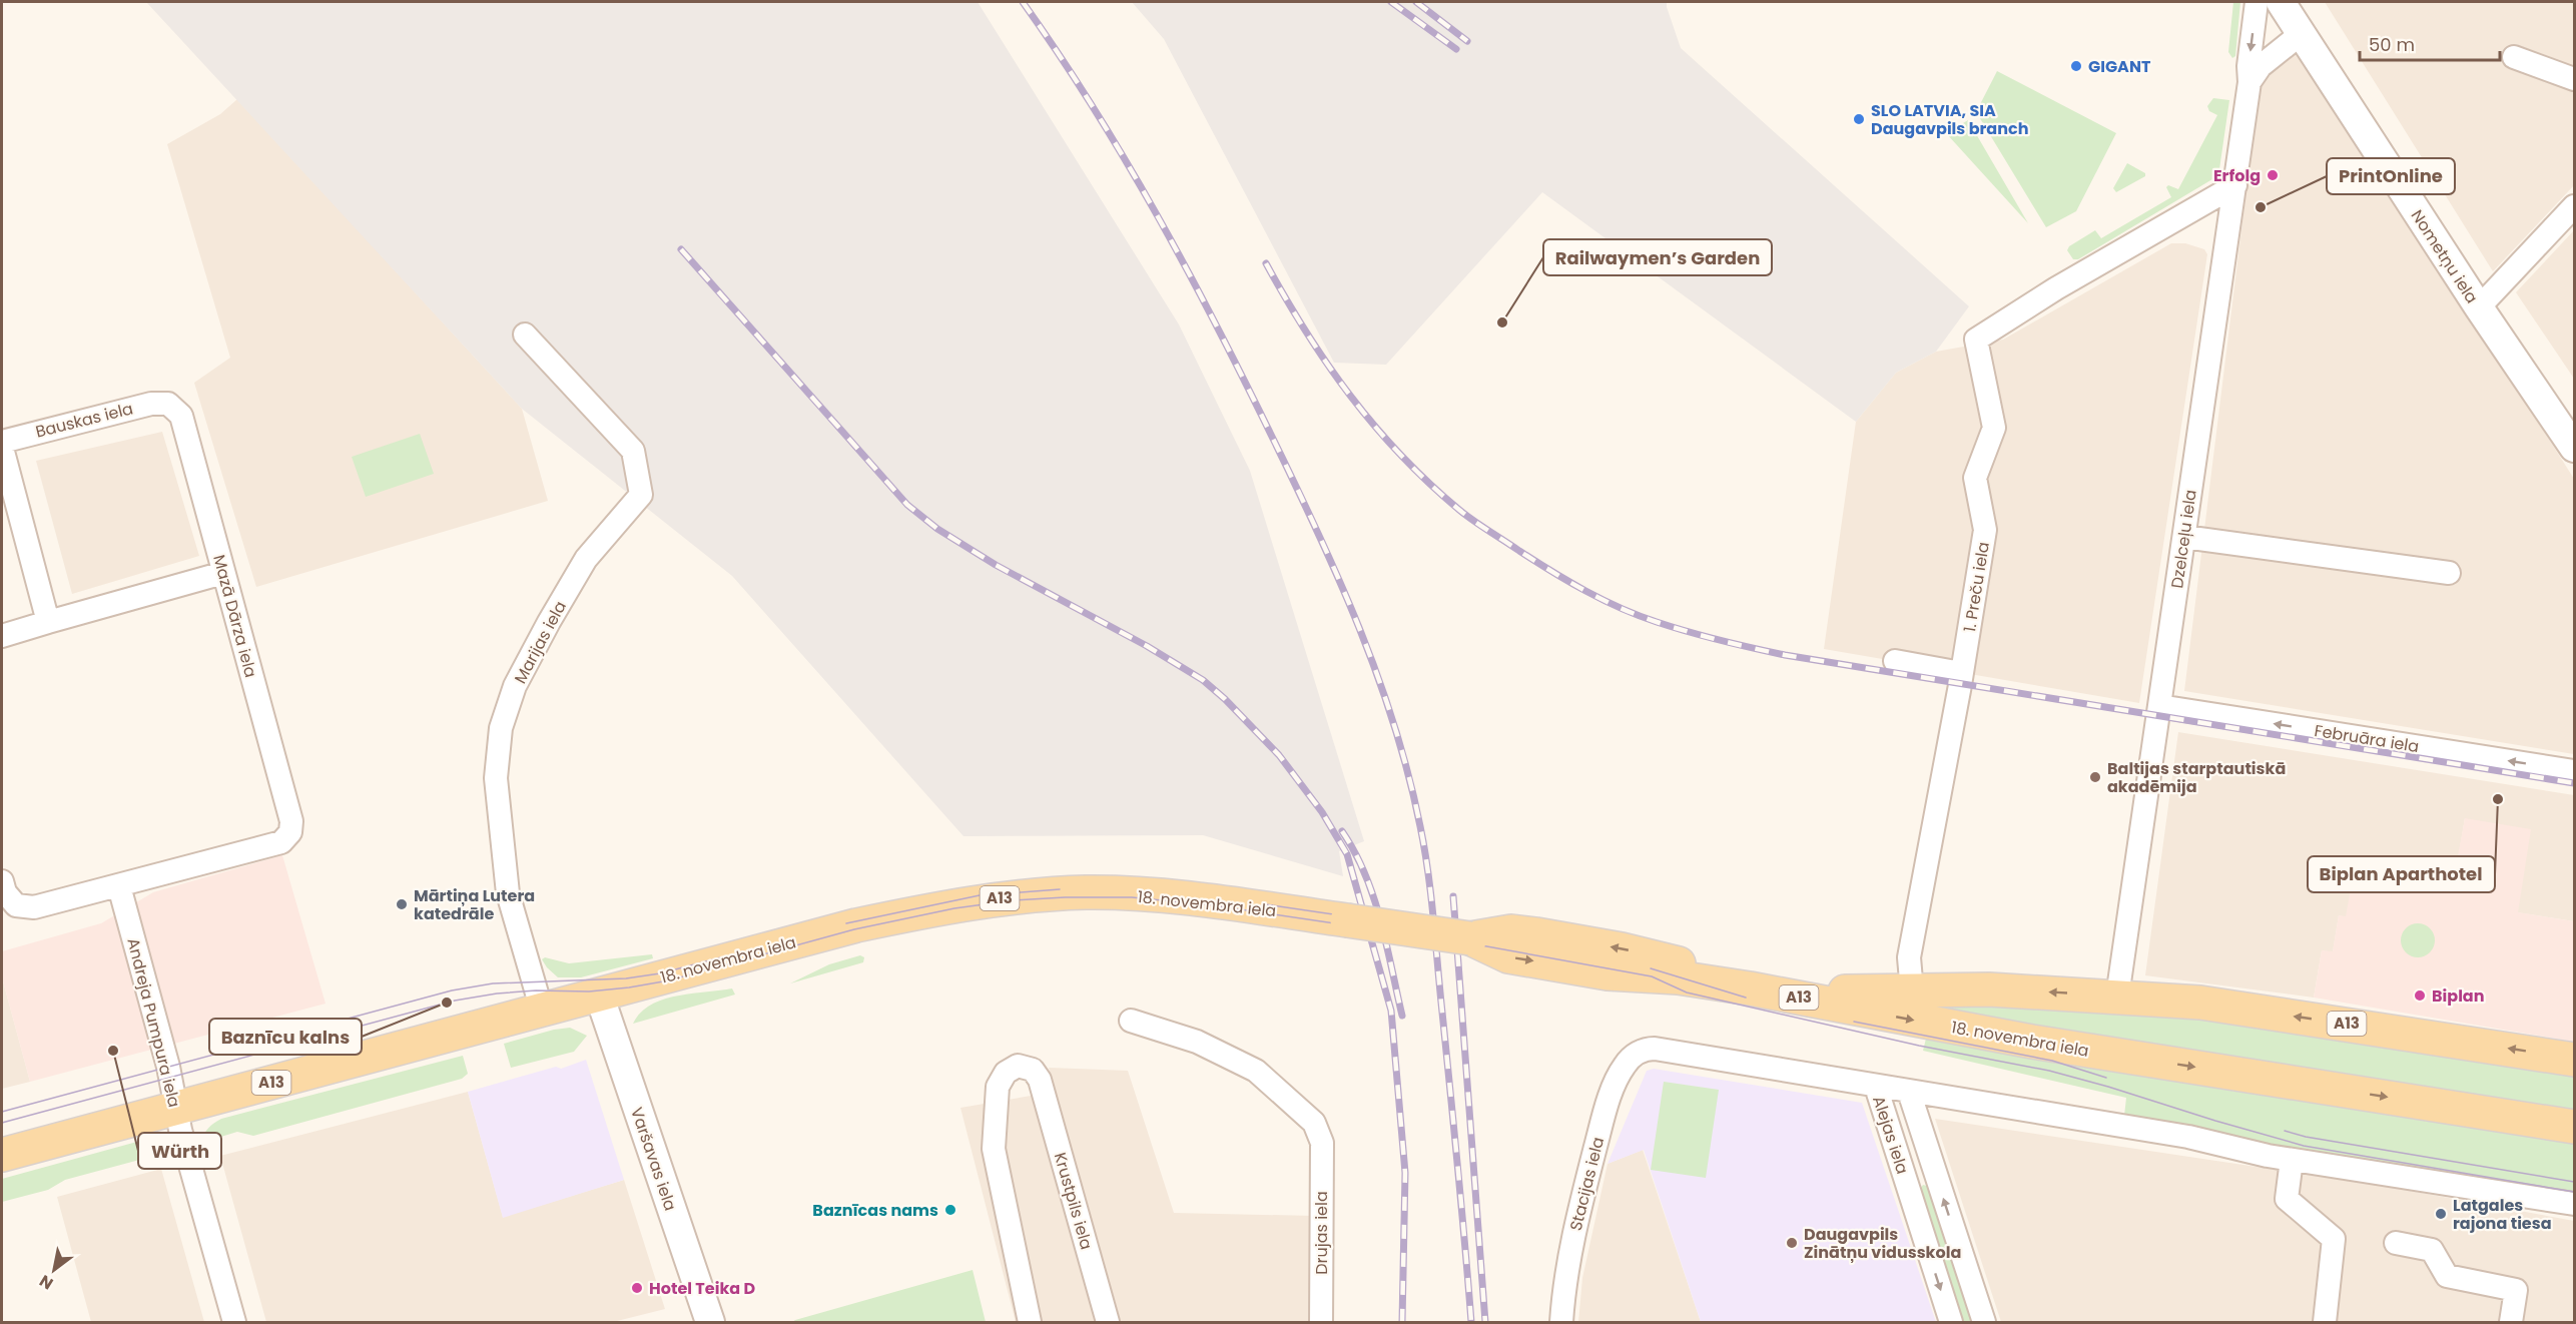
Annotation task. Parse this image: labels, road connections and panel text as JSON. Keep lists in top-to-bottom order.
{
  "streets": {
    "main road": ["A13", "18. novembra iela"],
    "street": [
      "Nometņu iela",
      "Bauskas iela",
      "Dzelceļu iela",
      "1. Preču iela",
      "Mazā Dārza iela",
      "Marijas iela",
      "Februāra iela",
      "Andreja Pumpura iela",
      "Alejas iela",
      "Varšavas iela",
      "Stacijas iela",
      "Krustpils iela",
      "Drujas iela"
    ]
  },
  "crossings": [
    ["Bauskas iela", "Mazā Dārza iela"],
    ["Dzelceļu iela", "1. Preču iela"],
    ["Dzelceļu iela", "Februāra iela"],
    ["Dzelceļu iela", "18. novembra iela"],
    ["1. Preču iela", "18. novembra iela"],
    ["Mazā Dārza iela", "Andreja Pumpura iela"],
    ["Marijas iela", "18. novembra iela"],
    ["18. novembra iela", "Andreja Pumpura iela"],
    ["18. novembra iela", "Varšavas iela"],
    ["Alejas iela", "Stacijas iela"]
  ],
  "places": [
    "GIGANT",
    "SLO LATVIA, SIA Daugavpils branch",
    "Erfolg",
    "PrintOnline",
    "Railwaymen’s Garden",
    "Baltijas starptautiskā akadēmija",
    "Biplan Aparthotel",
    "Mārtiņa Lutera katedrāle",
    "Biplan",
    "Baznīcu kalns",
    "Würth",
    "Baznīcas nams",
    "Latgales rajona tiesa",
    "Daugavpils Zinātņu vidusskola",
    "Hotel Teika D"
  ],
  "scale_bar": "50 m",
  "north": "bottom left"
}
